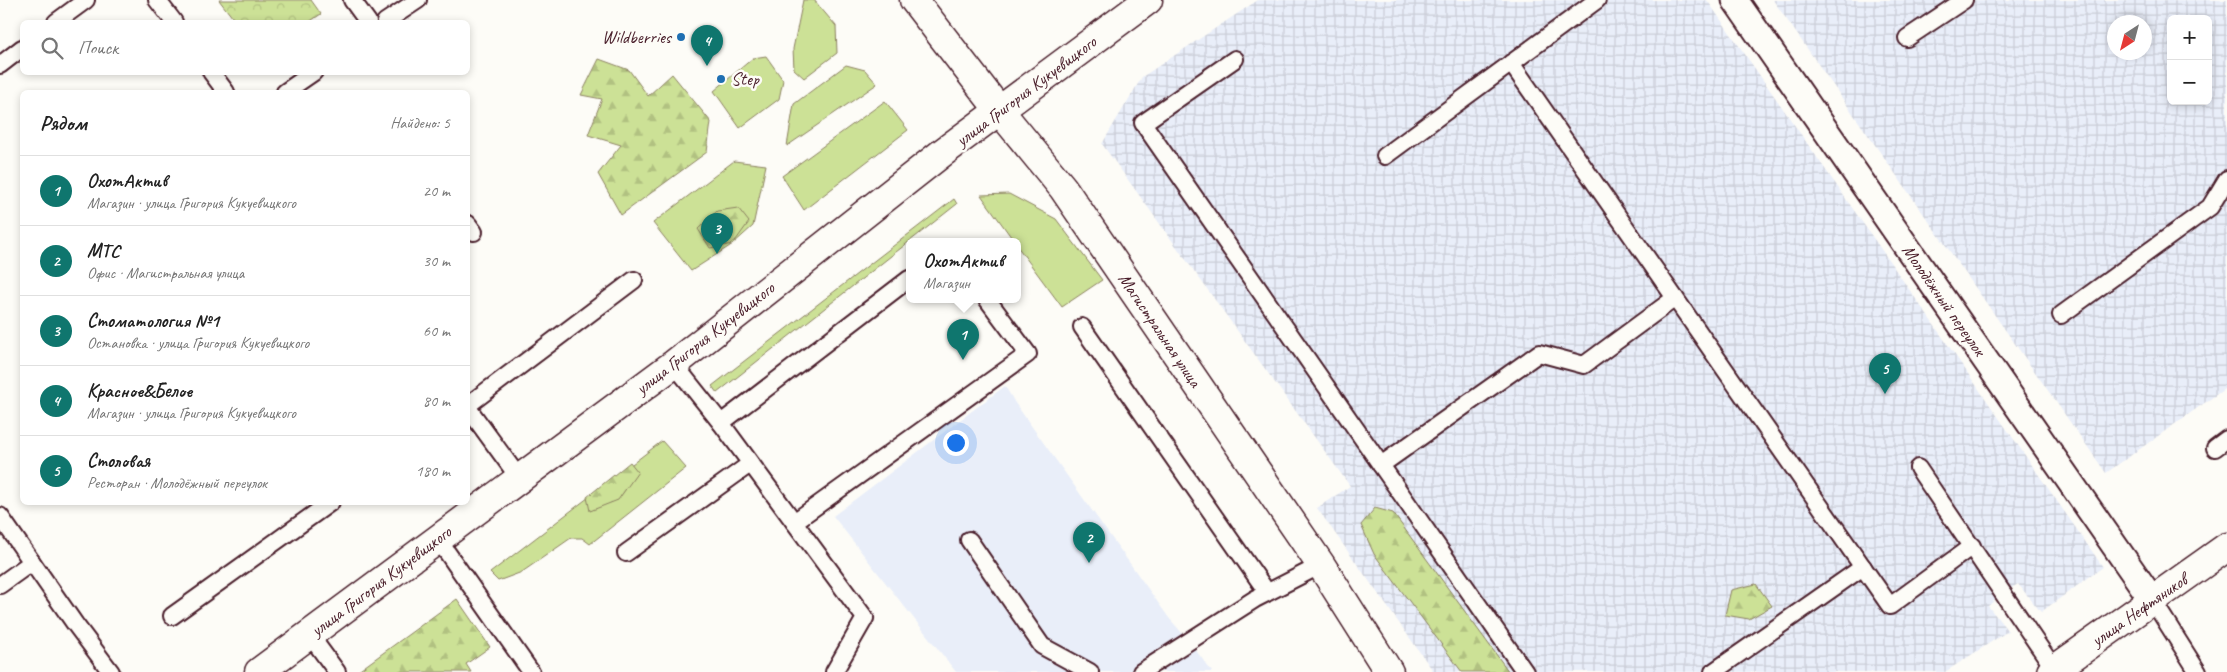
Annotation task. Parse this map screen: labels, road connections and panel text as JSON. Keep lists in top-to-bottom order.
{
  "streets": {
    "street": [
      "улица Григория Кукуевицкого",
      "Молодёжный переулок",
      "Магистральная улица",
      "улица Нефтяников"
    ]
  },
  "crossings": [
    ["улица Григория Кукуевицкого", "Магистральная улица"],
    ["Молодёжный переулок", "улица Нефтяников"]
  ],
  "places": ["Wildberries", "Step"],
  "north": "bottom left",
  "page": {
    "map_buttons": ["+", "−"],
    "search": "Поиск",
    "pins": [
      "4",
      "3",
      "1",
      "5",
      "2"
    ],
    "heading": ["Рядом", "Найдено: 5"],
    "list": [
      {
        "mark": "1",
        "name": "ОхотАктив",
        "note": "Магазин · улица Григория Кукуевицкого",
        "value": "20 m"
      },
      {
        "mark": "2",
        "name": "МТС",
        "note": "Офис · Магистральная улица",
        "value": "30 m"
      },
      {
        "mark": "3",
        "name": "Стоматология №1",
        "note": "Остановка · улица Григория Кукуевицкого",
        "value": "60 m"
      },
      {
        "mark": "4",
        "name": "Красное&Белое",
        "note": "Магазин · улица Григория Кукуевицкого",
        "value": "80 m"
      },
      {
        "mark": "5",
        "name": "Столовая",
        "note": "Ресторан · Молодёжный переулок",
        "value": "180 m"
      }
    ],
    "popup": ["ОхотАктив", "Магазин"]
  }
}
